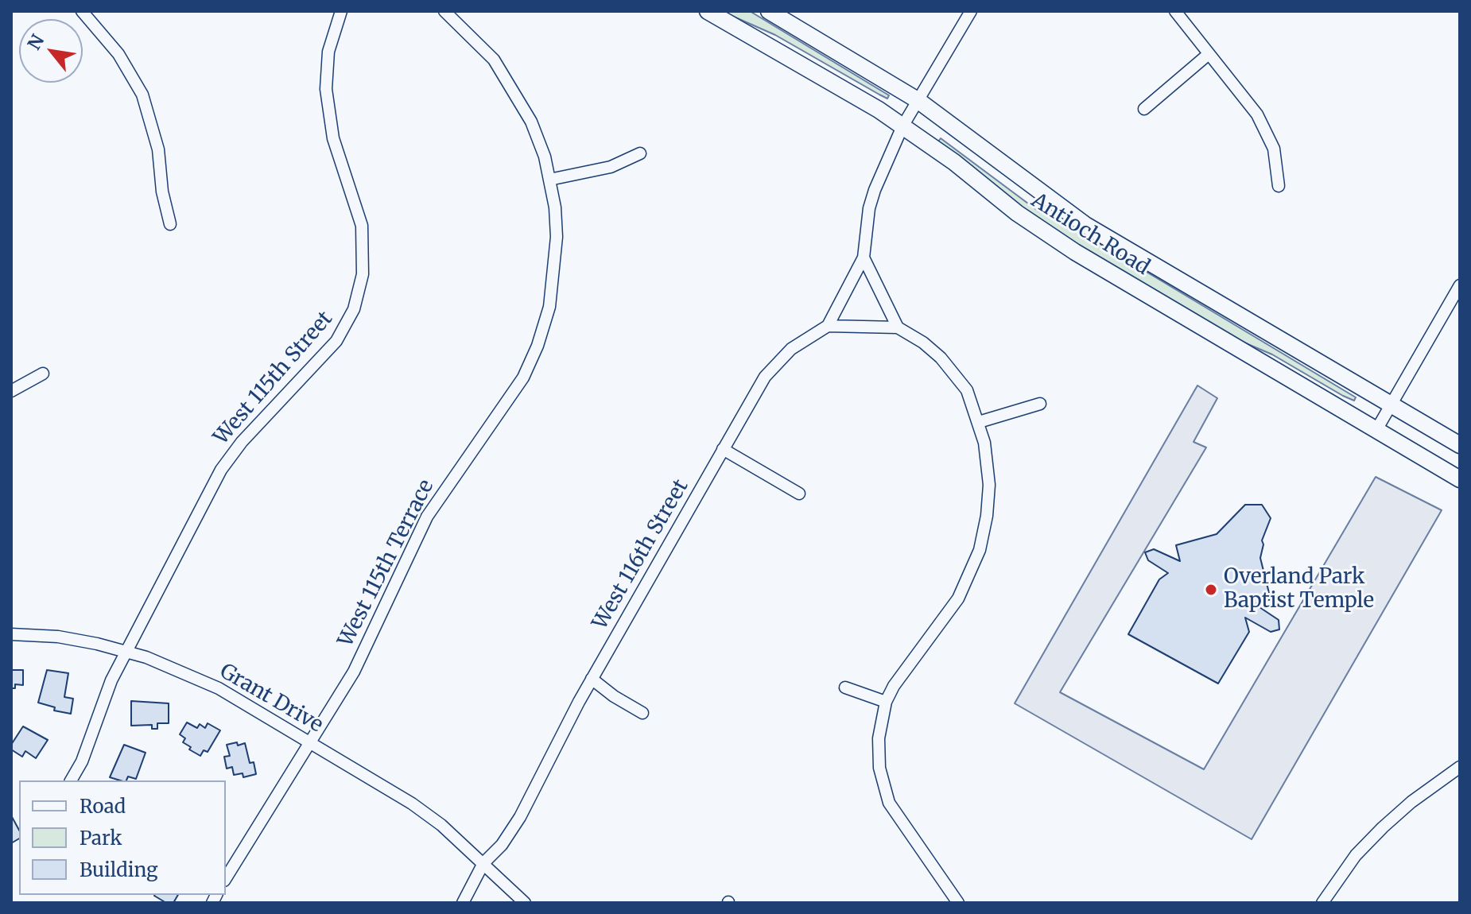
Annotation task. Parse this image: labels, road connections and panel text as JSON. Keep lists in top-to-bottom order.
{
  "streets": {
    "main road": ["Antioch Road"],
    "street": [
      "West 115th Street",
      "West 116th Street",
      "West 115th Terrace",
      "Grant Drive"
    ]
  },
  "crossings": [
    ["West 115th Street", "Grant Drive"],
    ["West 116th Street", "Grant Drive"],
    ["West 115th Terrace", "Grant Drive"]
  ],
  "places": ["Overland Park Baptist Temple"],
  "legend": ["Road", "Park", "Building"],
  "north": "top left"
}
